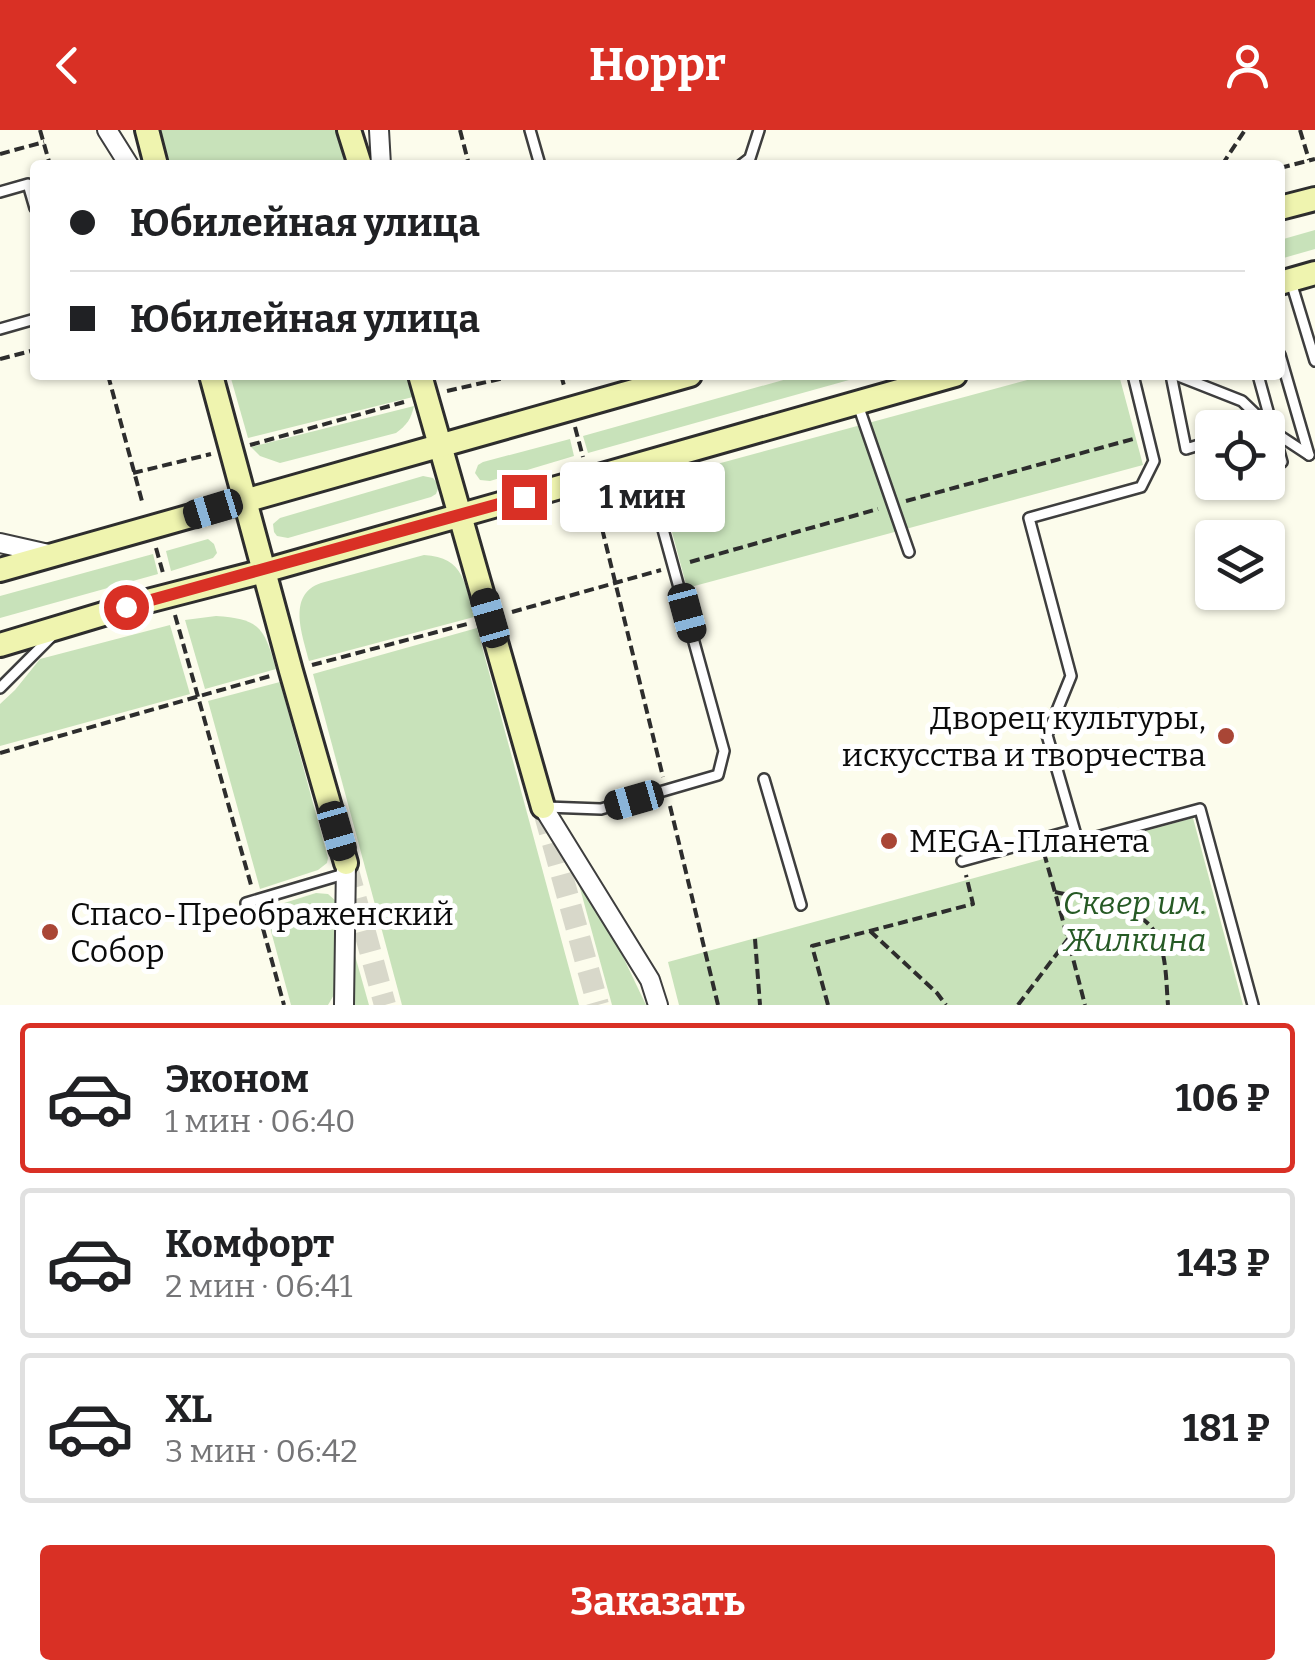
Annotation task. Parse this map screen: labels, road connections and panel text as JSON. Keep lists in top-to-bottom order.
{
  "parks": ["Сквер им. Жилкина"],
  "places": ["Дворец культуры, искусства и творчества", "MEGA-Планета", "Спасо-Преображенский Собор"],
  "page": {
    "header": "Hoppr",
    "banner": ["Юбилейная улица", "Юбилейная улица"],
    "bubble": "1 мин",
    "list": [
      {
        "name": "Эконом",
        "note": "1 мин · 06:40",
        "value": "106 ₽"
      },
      {
        "name": "Комфорт",
        "note": "2 мин · 06:41",
        "value": "143 ₽"
      },
      {
        "name": "XL",
        "note": "3 мин · 06:42",
        "value": "181 ₽"
      }
    ],
    "buttons": "Заказать"
  }
}
